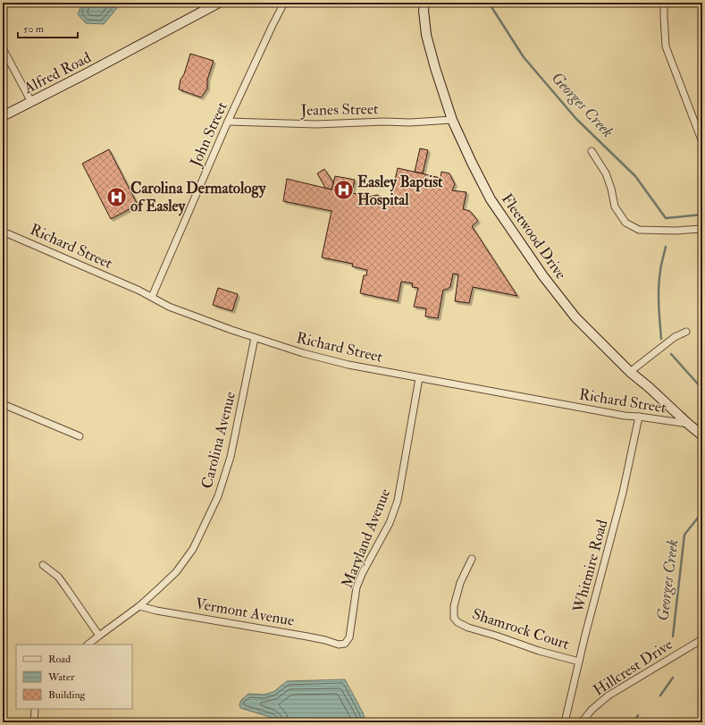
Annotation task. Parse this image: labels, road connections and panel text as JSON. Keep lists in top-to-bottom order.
{
  "streets": {
    "street": [
      "Alfred Road",
      "Jeanes Street",
      "John Street",
      "Fleetwood Drive",
      "Richard Street",
      "Carolina Avenue",
      "Maryland Avenue",
      "Whitmire Road",
      "Vermont Avenue",
      "Shamrock Court",
      "Hillcrest Drive"
    ]
  },
  "crossings": [
    ["Jeanes Street", "John Street"],
    ["Jeanes Street", "Fleetwood Drive"],
    ["John Street", "Richard Street"],
    ["Fleetwood Drive", "Richard Street"],
    ["Richard Street", "Carolina Avenue"],
    ["Richard Street", "Maryland Avenue"],
    ["Richard Street", "Whitmire Road"],
    ["Carolina Avenue", "Vermont Avenue"],
    ["Maryland Avenue", "Vermont Avenue"],
    ["Whitmire Road", "Shamrock Court"]
  ],
  "water": ["Georges Creek"],
  "places": {
    "hospital": ["Easley Baptist Hospital", "Carolina Dermatology of Easley"]
  },
  "legend": ["Road", "Water", "Building"],
  "scale_bar": "50 m"
}
